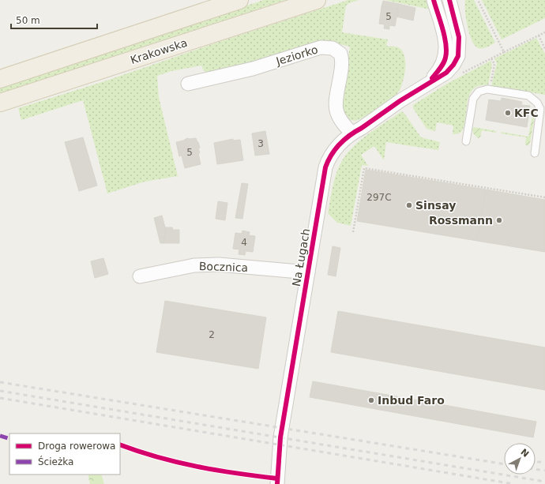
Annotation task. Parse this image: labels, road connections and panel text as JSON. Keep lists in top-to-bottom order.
{
  "streets": {
    "main road": ["Krakowska"],
    "street": ["Jeziorko", "Na Ługach", "Bocznica"]
  },
  "crossings": [
    ["Jeziorko", "Na Ługach"],
    ["Na Ługach", "Bocznica"]
  ],
  "places": [
    "KFC",
    "Sinsay",
    "Rossmann",
    "Inbud Faro"
  ],
  "house_numbers": [
    "5",
    "3",
    "5",
    "297C",
    "4",
    "2"
  ],
  "legend": ["Droga rowerowa", "Ścieżka"],
  "scale_bar": "50 m",
  "north": "top right"
}
